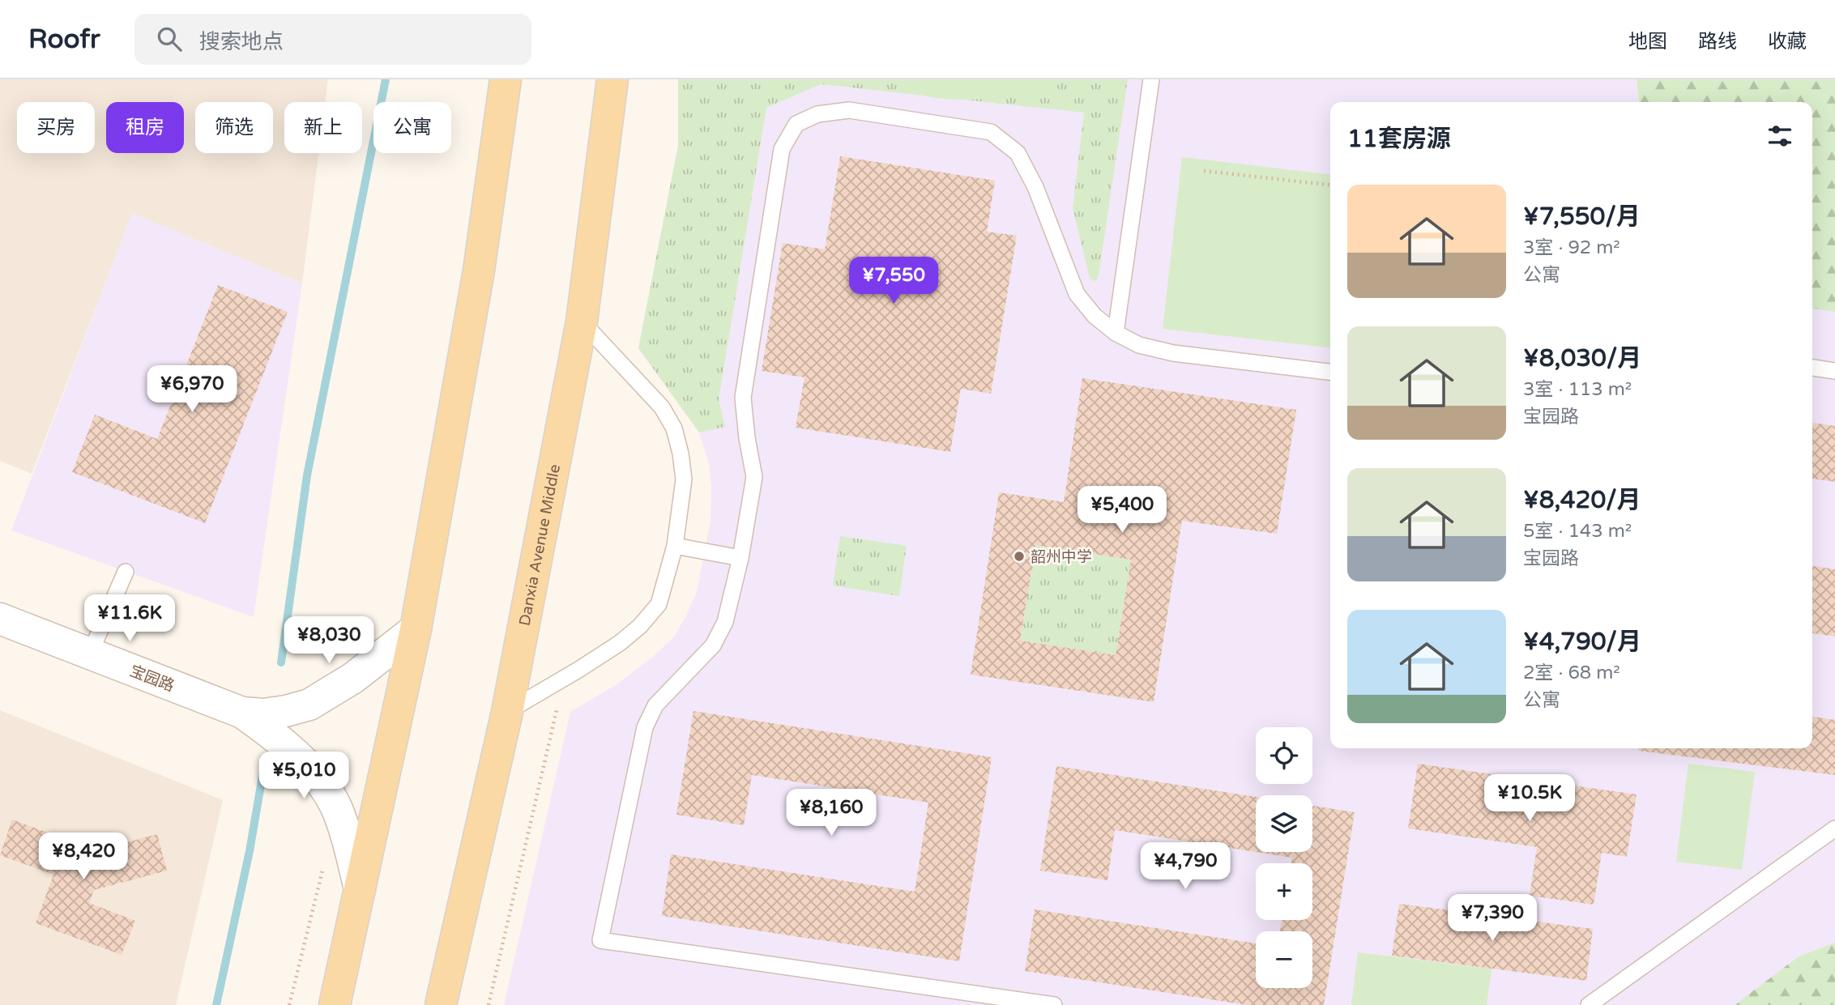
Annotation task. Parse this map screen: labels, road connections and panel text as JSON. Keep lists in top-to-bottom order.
{
  "streets": {
    "main road": ["Danxia Avenue Middle"],
    "street": ["宝园路"]
  },
  "places": ["韶州中学"],
  "page": {
    "header": "Roofr",
    "search": "搜索地点",
    "nav": ["地图", "路线", "收藏"],
    "chip": [
      "买房",
      "租房",
      "筛选",
      "新上",
      "公寓"
    ],
    "heading": "11套房源",
    "list": [
      {
        "name": "¥7,550/月",
        "note": "3室 · 92 m² · 公寓"
      },
      {
        "name": "¥8,030/月",
        "note": "3室 · 113 m² · 宝园路"
      },
      {
        "name": "¥8,420/月",
        "note": "5室 · 143 m² · 宝园路"
      },
      {
        "name": "¥4,790/月",
        "note": "2室 · 68 m² · 公寓"
      }
    ],
    "price": [
      "¥7,550",
      "¥6,970",
      "¥5,400",
      "¥11.6K",
      "¥8,030",
      "¥5,010",
      "¥10.5K",
      "¥8,160",
      "¥8,420",
      "¥4,790",
      "¥7,390"
    ],
    "map_buttons": ["+", "−"]
  }
}
